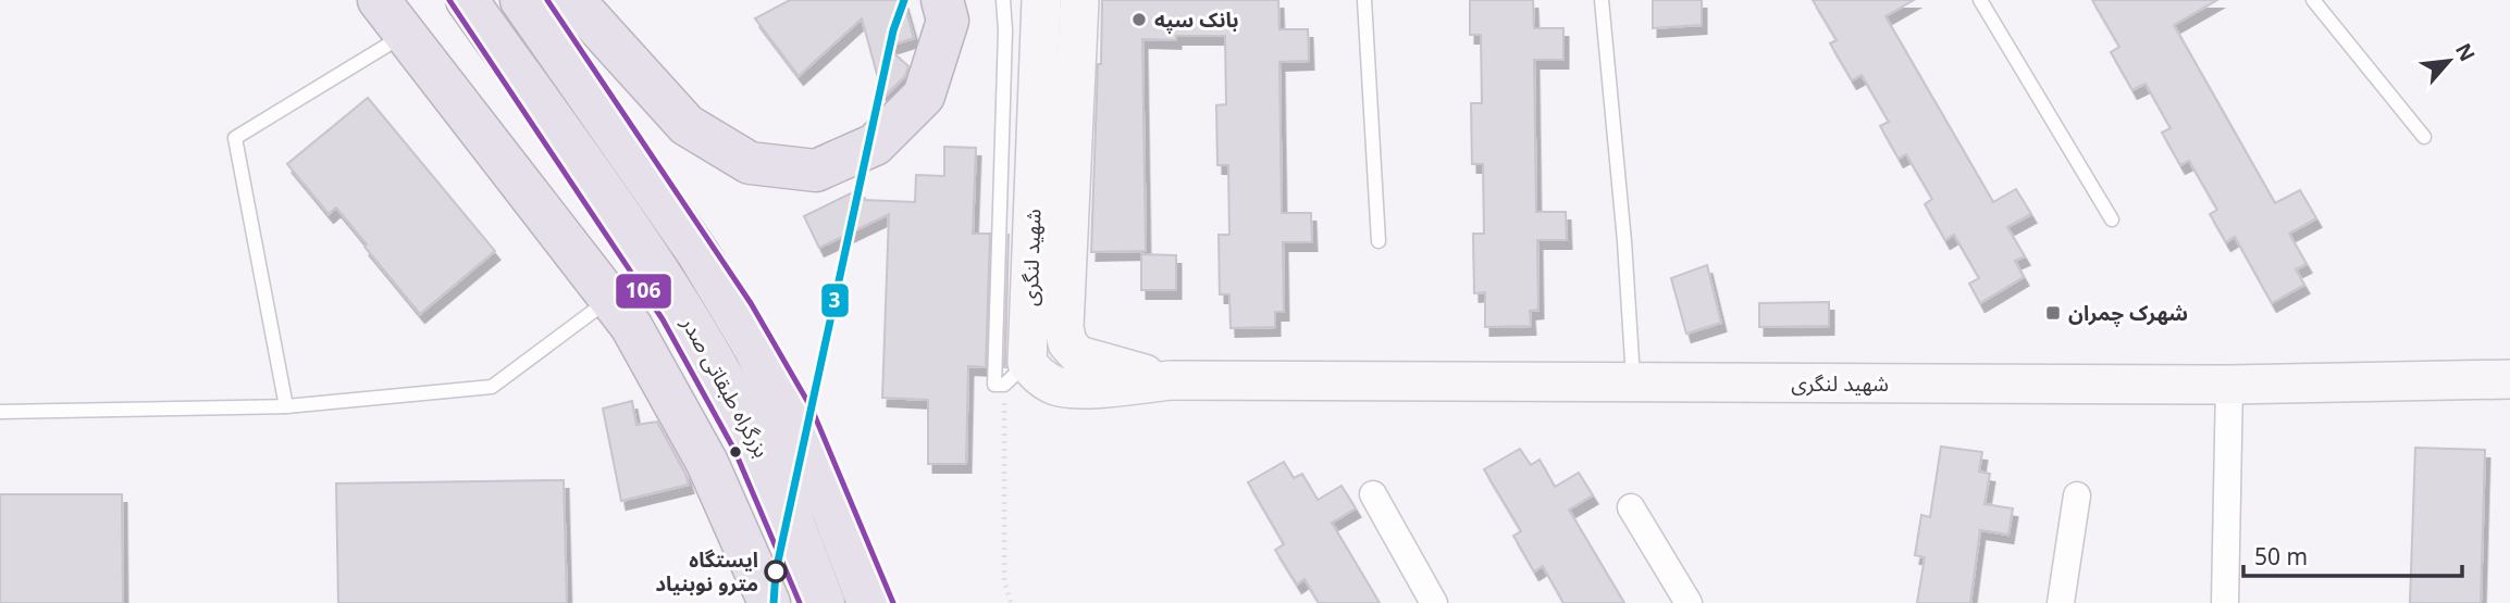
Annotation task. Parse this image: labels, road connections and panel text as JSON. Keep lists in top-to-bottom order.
{
  "streets": {
    "highway": ["بزرگراه طبقاتی صدر"],
    "main road": ["شهید لنگری"]
  },
  "places": {
    "other": ["بانک سپه", "ایستگاه مترو نوبنیاد"],
    "transit": ["شهرک چمران"]
  },
  "lines": ["transit line 3", "transit line 106"],
  "scale_bar": "50 m",
  "north": "top right"
}
